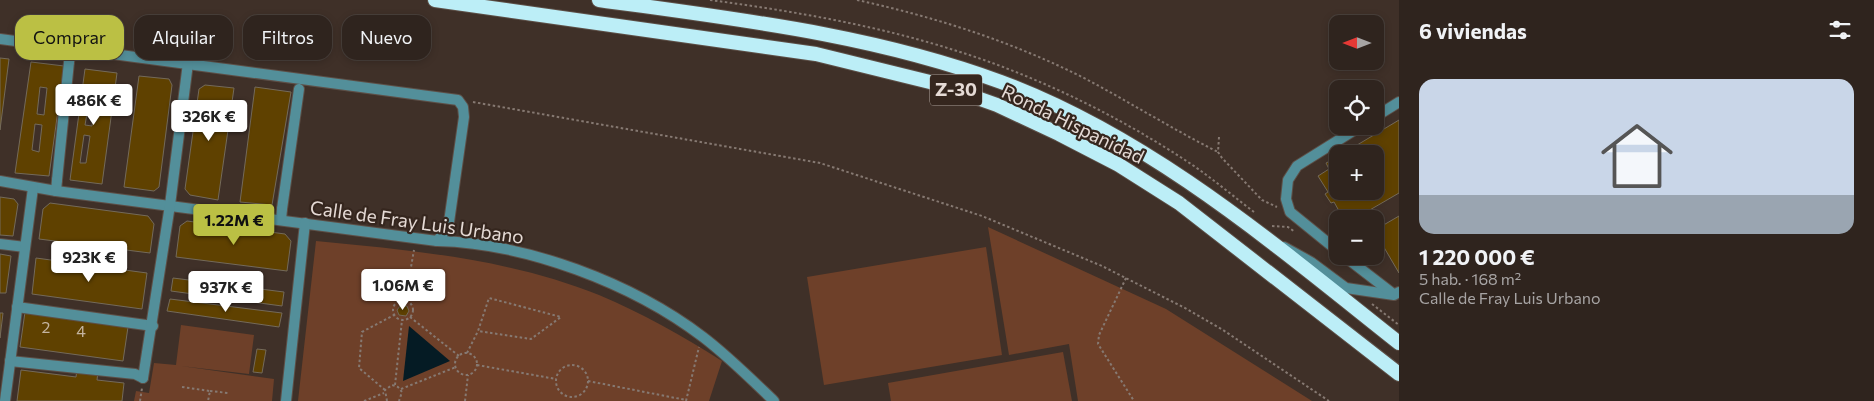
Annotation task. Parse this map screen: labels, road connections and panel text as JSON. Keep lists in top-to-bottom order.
{
  "streets": {
    "highway": ["Z-30", "Ronda Hispanidad"],
    "street": ["Calle de Fray Luis Urbano"]
  },
  "house_numbers": ["2", "4"],
  "north": "left",
  "page": {
    "heading": "6 viviendas",
    "map_buttons": ["+", "−"],
    "chip": [
      "Comprar",
      "Alquilar",
      "Filtros",
      "Nuevo"
    ],
    "list": [
      {
        "name": "1 220 000 €",
        "note": "5 hab. · 168 m² · Calle de Fray Luis Urbano"
      }
    ],
    "price": [
      "486K €",
      "326K €",
      "1.22M €",
      "923K €",
      "1.06M €",
      "937K €"
    ]
  }
}
